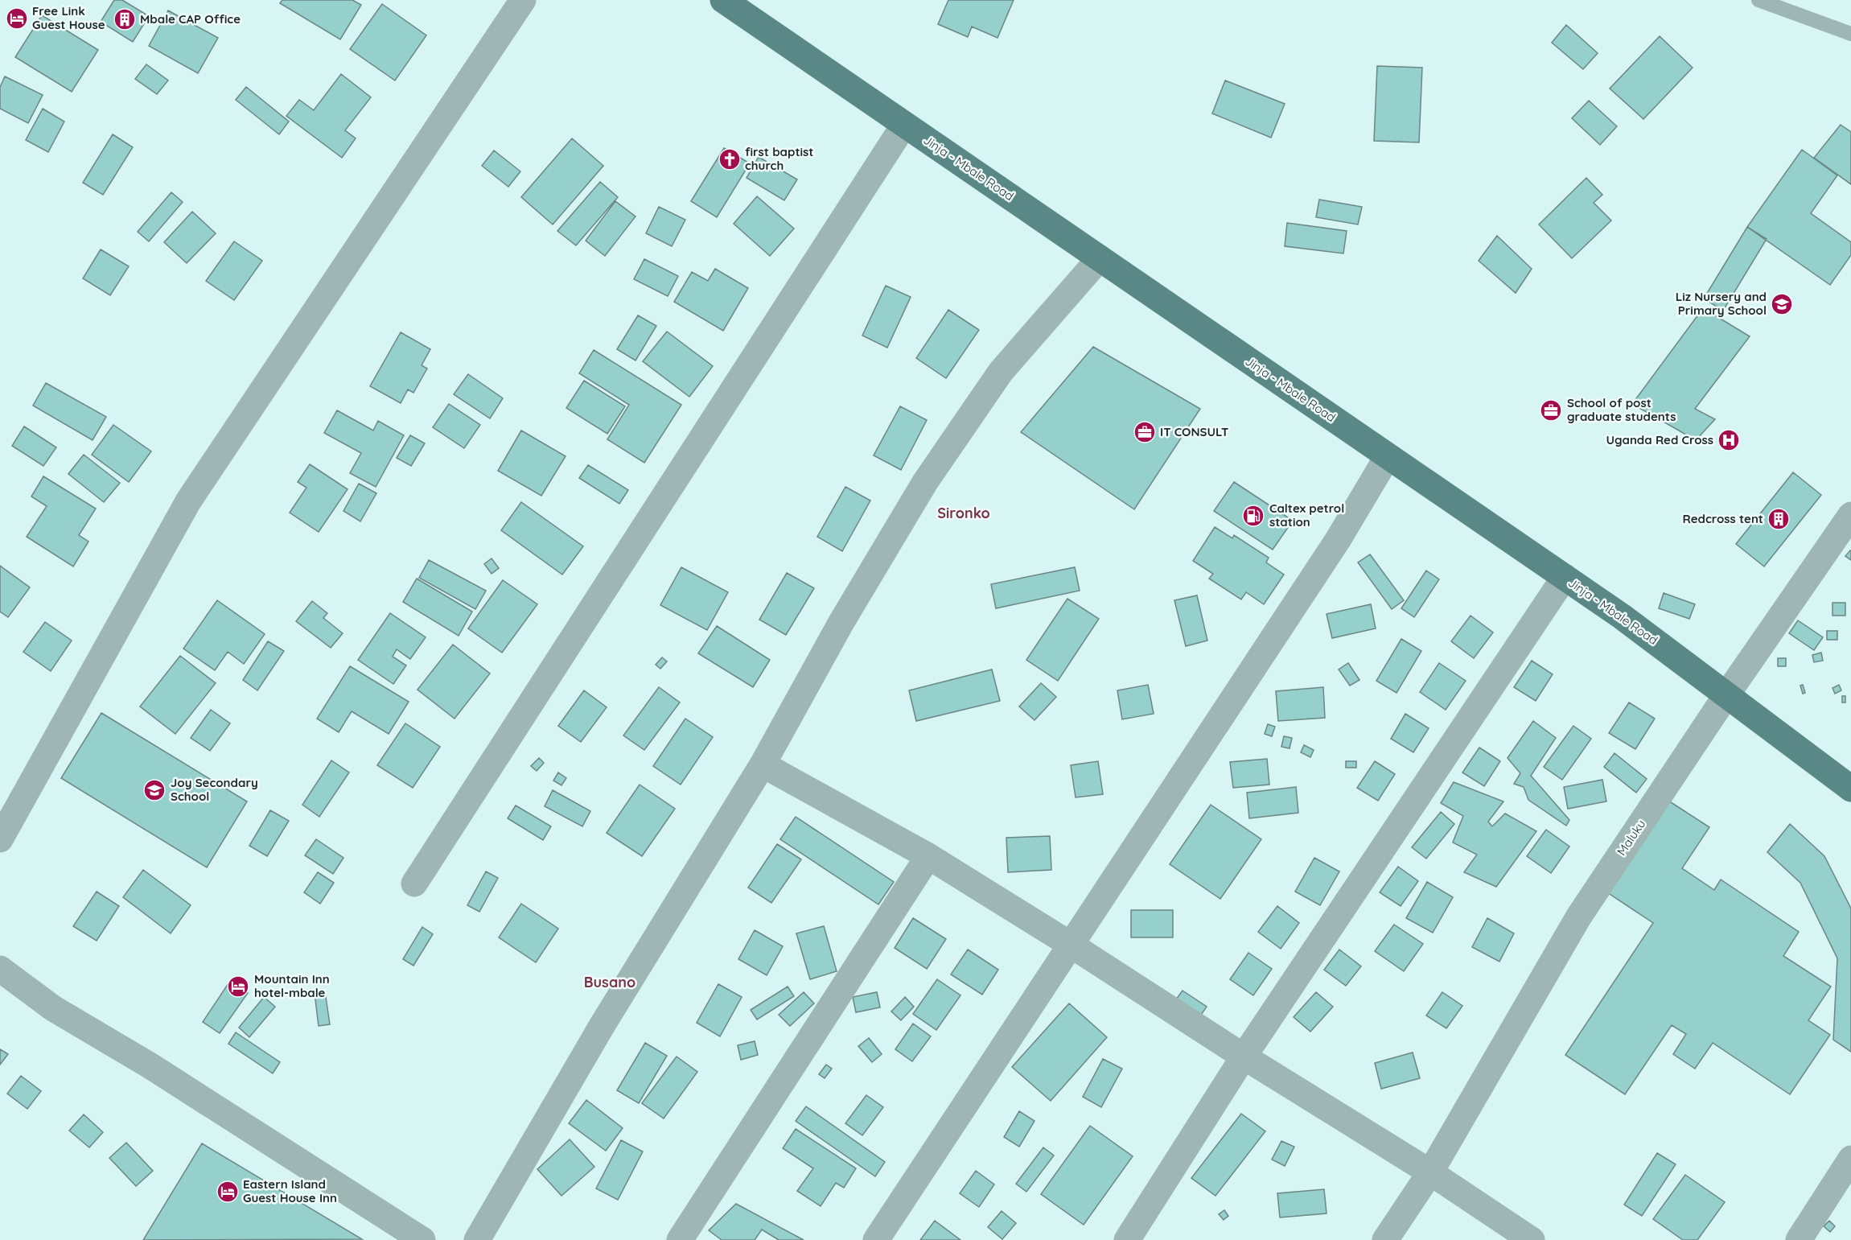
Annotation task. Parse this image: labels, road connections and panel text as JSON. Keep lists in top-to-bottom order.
{
  "streets": {
    "main road": ["Jinja - Mbale Road"],
    "street": ["Maluku"]
  },
  "crossings": [
    ["Jinja - Mbale Road", "Maluku"]
  ],
  "districts": ["Sironko", "Busano"],
  "places": {
    "hotel": ["Free Link Guest House", "Mountain Inn hotel-mbale", "Eastern Island Guest House Inn"],
    "building": ["Mbale CAP Office", "Redcross tent"],
    "church": ["first baptist church"],
    "school or university": ["Liz Nursery and Primary School", "Joy Secondary School"],
    "office": ["School of post graduate students", "IT CONSULT"],
    "hospital": ["Uganda Red Cross"],
    "fuel station": ["Caltex petrol station"]
  }
}
